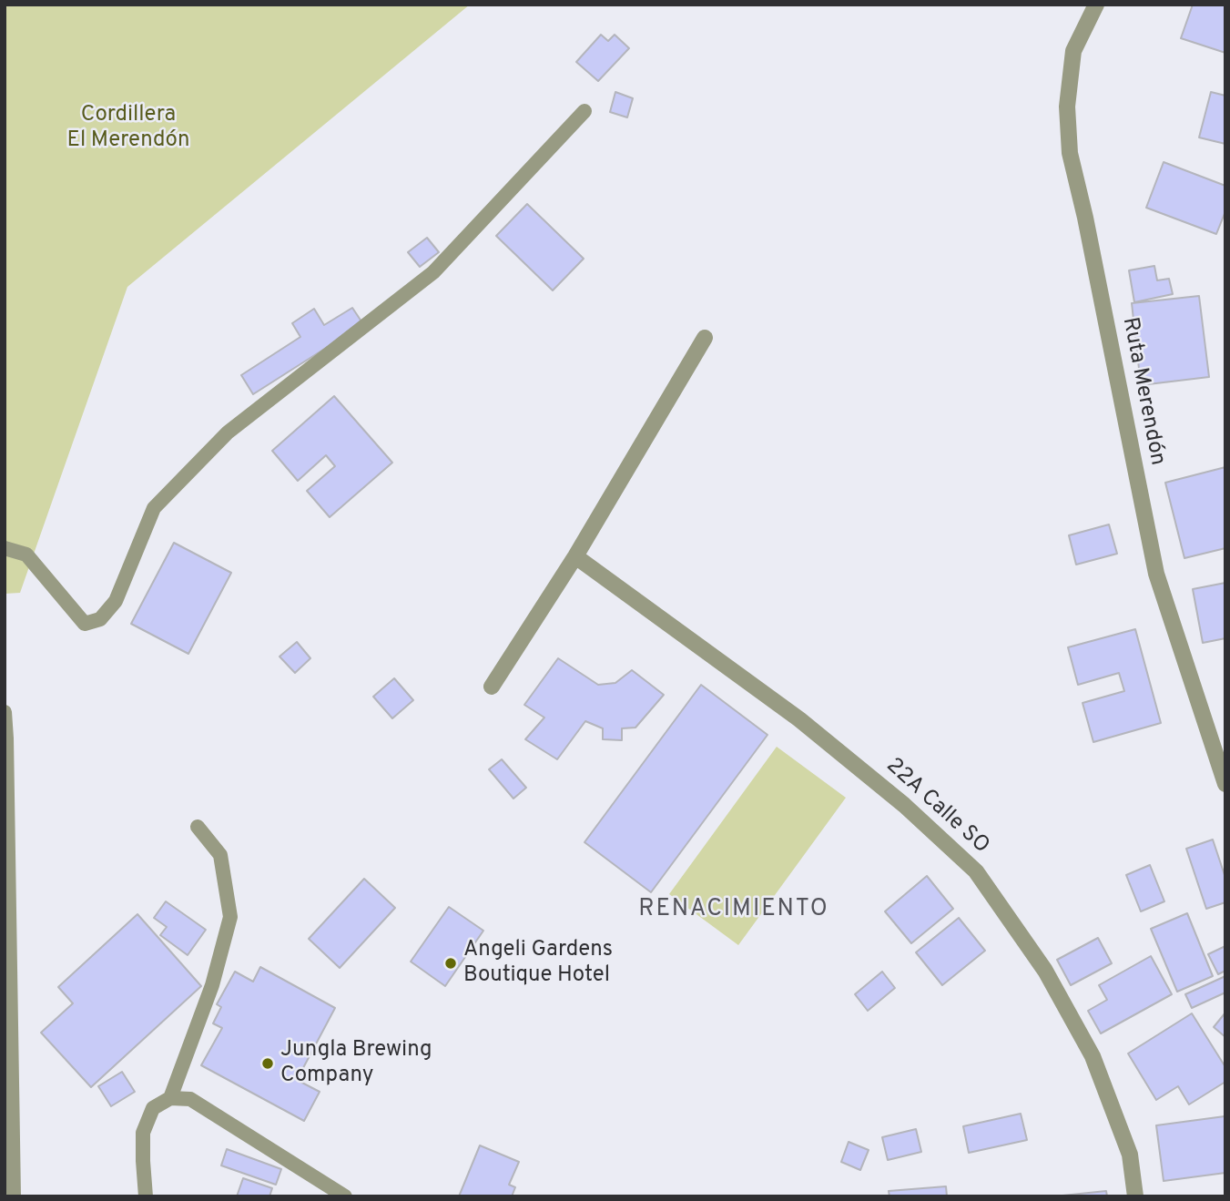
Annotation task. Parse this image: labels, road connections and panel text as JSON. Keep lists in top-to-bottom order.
{
  "streets": {
    "street": ["Ruta Merendón", "22A Calle SO"]
  },
  "districts": ["RENACIMIENTO"],
  "parks": ["Cordillera El Merendón"],
  "places": ["Angeli Gardens Boutique Hotel", "Jungla Brewing Company"]
}
